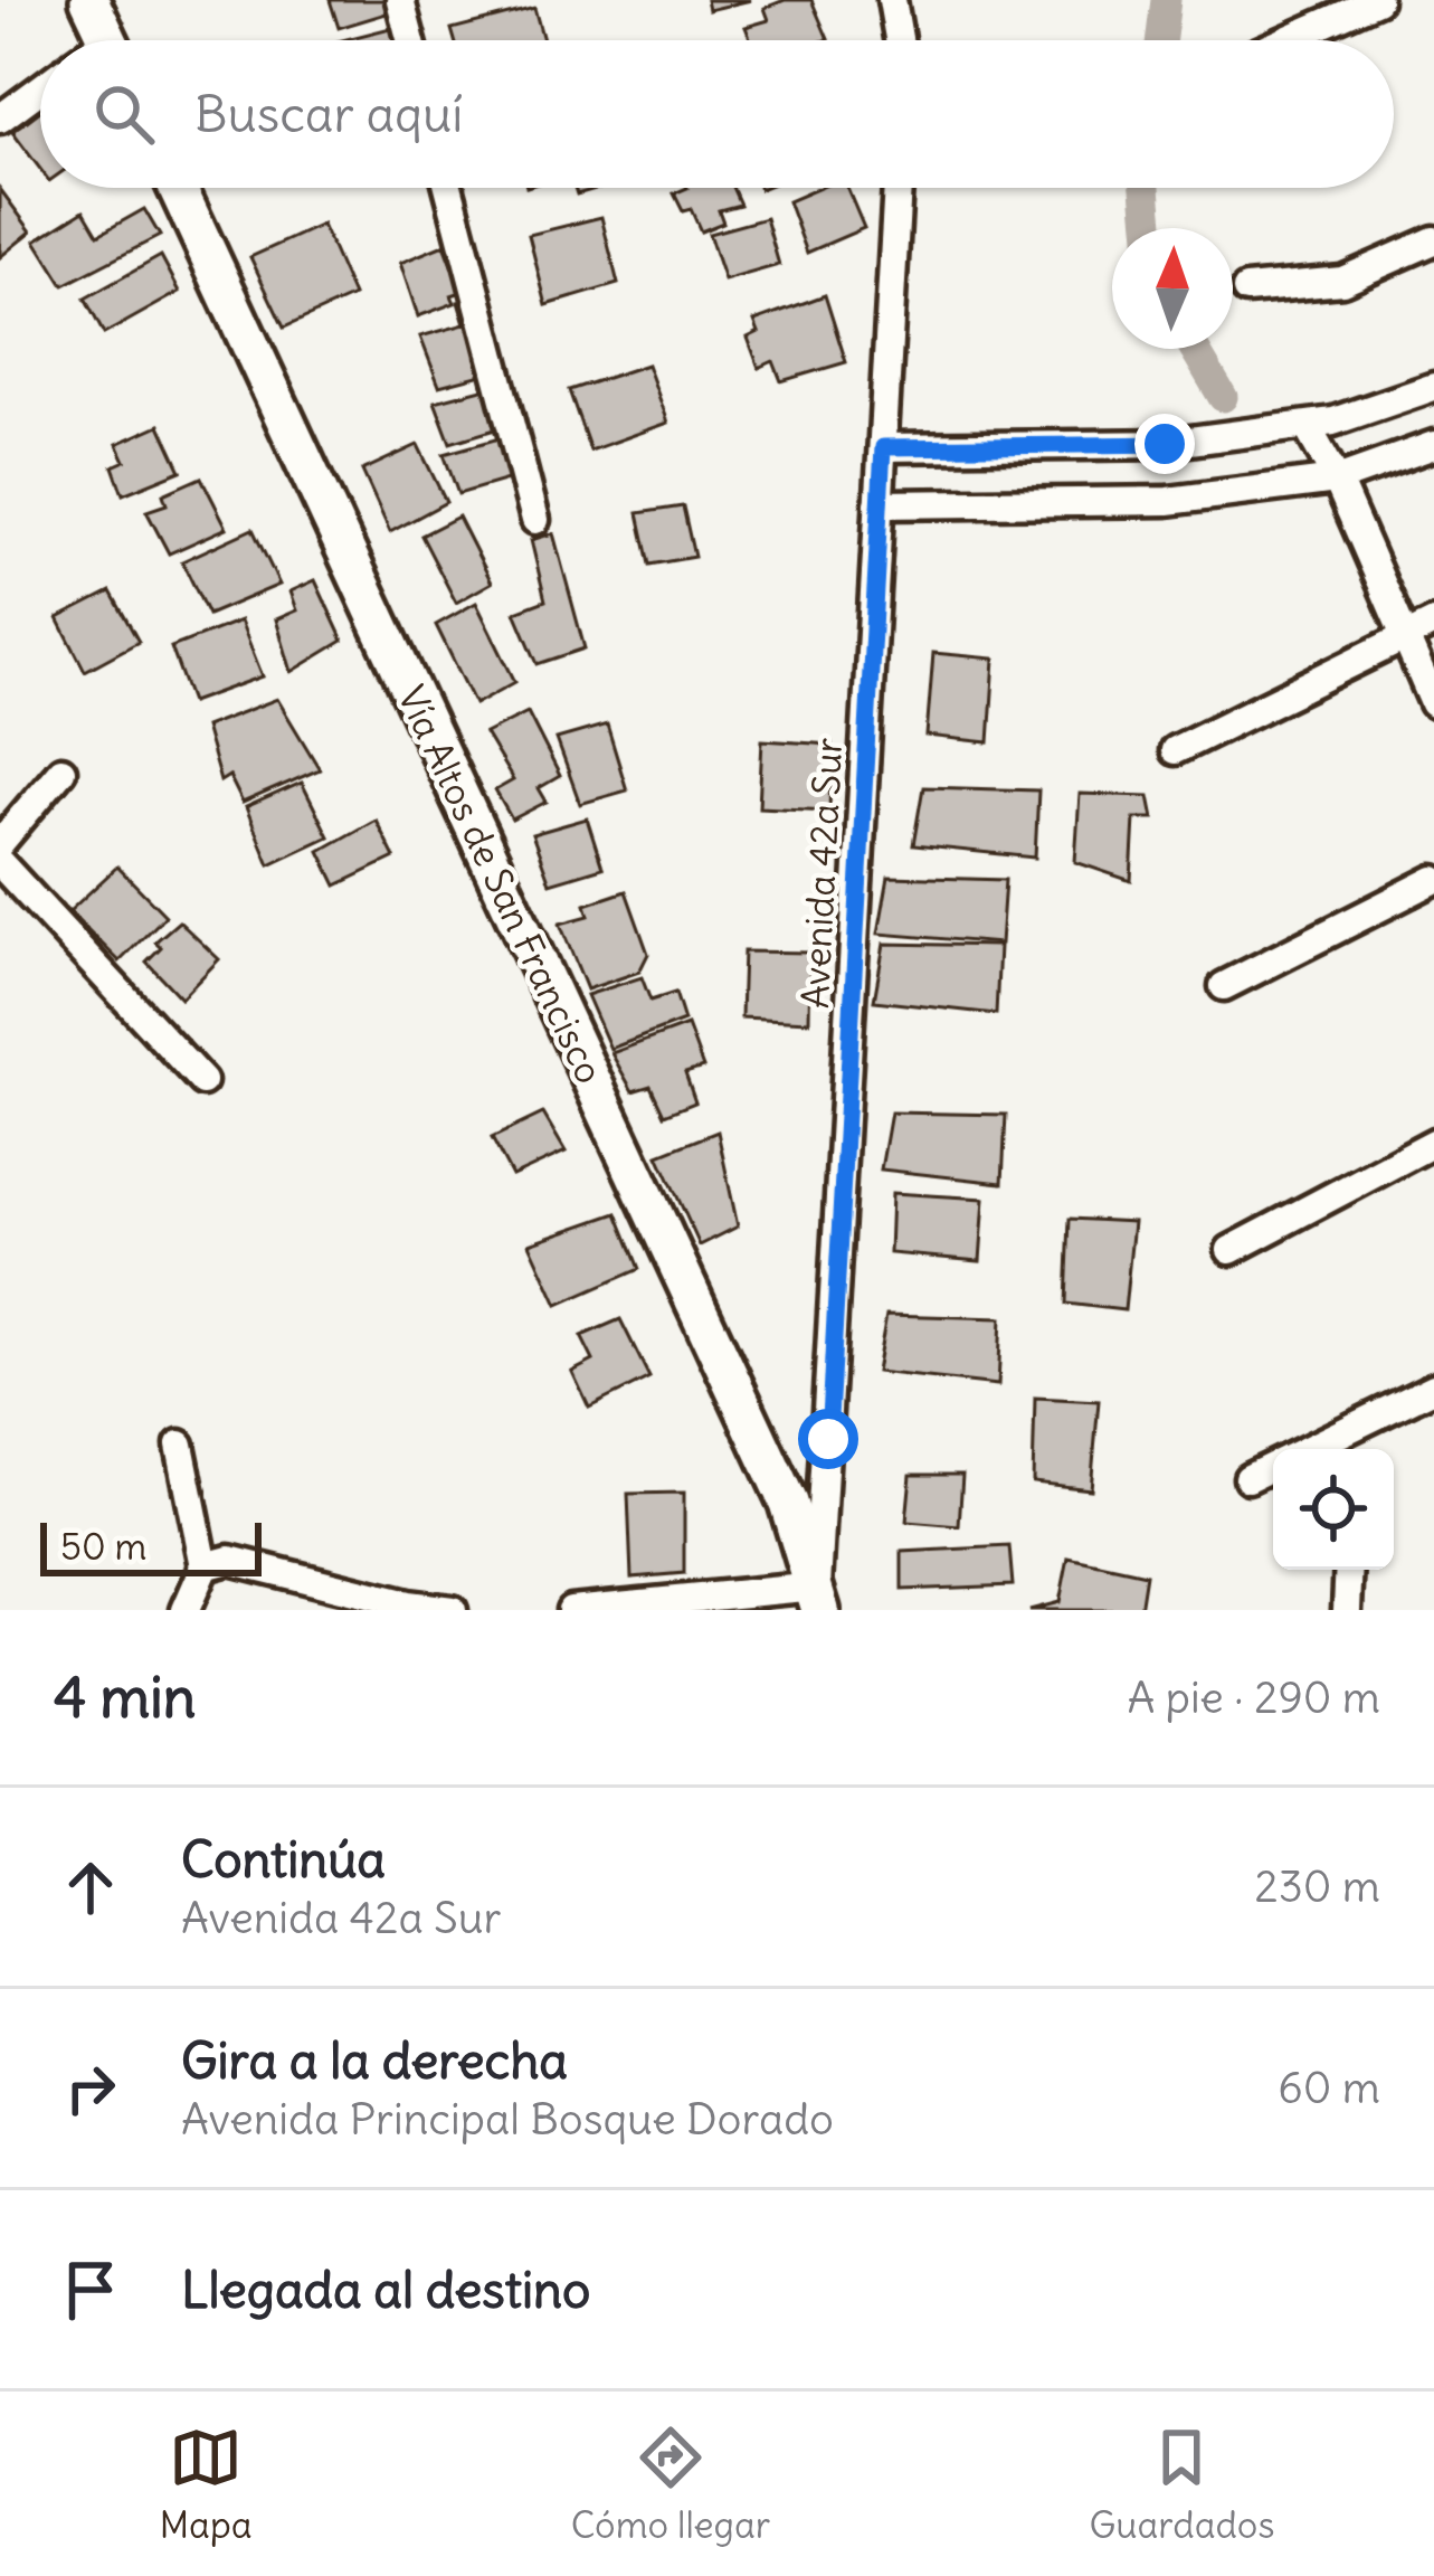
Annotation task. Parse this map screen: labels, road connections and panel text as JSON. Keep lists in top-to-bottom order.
{
  "streets": {
    "street": ["Avenida 42a Sur", "Vía Altos de San Francisco"]
  },
  "crossings": [
    ["Avenida 42a Sur", "Vía Altos de San Francisco"]
  ],
  "scale_bar": "50 m",
  "north": "top",
  "page": {
    "search": "Buscar aquí",
    "scale": "50 m",
    "heading": ["4 min", "A pie · 290 m"],
    "list": [
      ["Continúa", "Avenida 42a Sur", "230 m"],
      ["Gira a la derecha", "Avenida Principal Bosque Dorado", "60 m"],
      "Llegada al destino"
    ],
    "nav": ["Mapa", "Cómo llegar", "Guardados"]
  }
}
